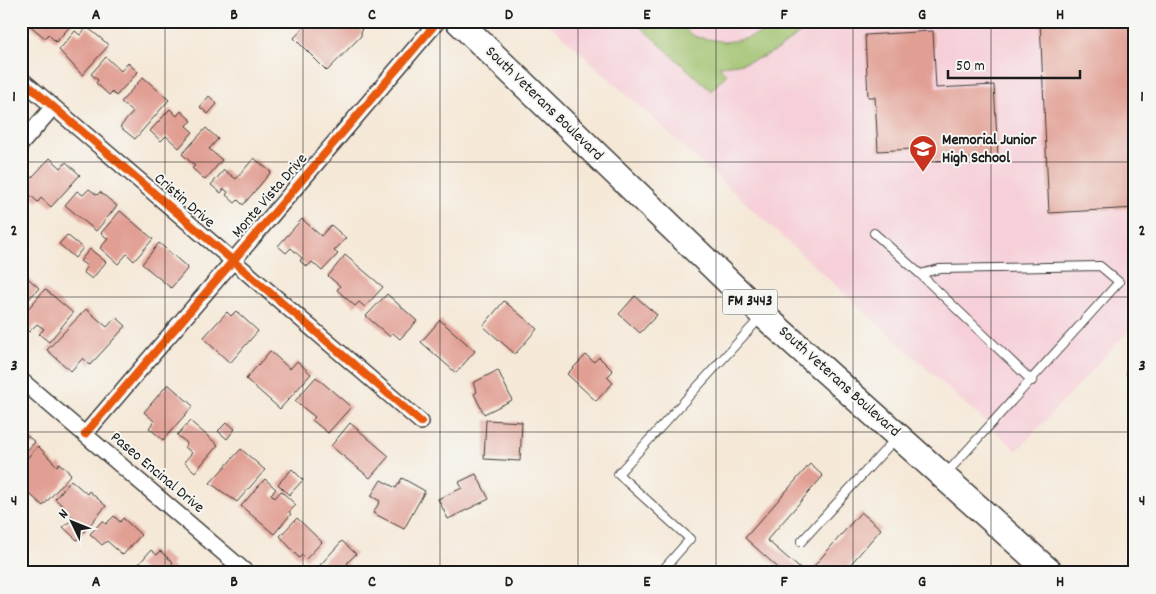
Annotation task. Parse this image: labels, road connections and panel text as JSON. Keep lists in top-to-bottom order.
{
  "streets": {
    "main road": ["South Veterans Boulevard", "FM 3443"],
    "street": ["Monte Vista Drive", "Cristin Drive", "Paseo Encinal Drive"]
  },
  "crossings": [
    ["Monte Vista Drive", "Cristin Drive"],
    ["Monte Vista Drive", "Paseo Encinal Drive"]
  ],
  "places": {
    "school or university": ["Memorial Junior High School"]
  },
  "scale_bar": "50 m",
  "north": "top left",
  "grid": {
    "columns": [
      "A",
      "B",
      "C",
      "D",
      "E",
      "F",
      "G",
      "H"
    ],
    "rows": [
      "1",
      "2",
      "3",
      "4"
    ]
  }
}
